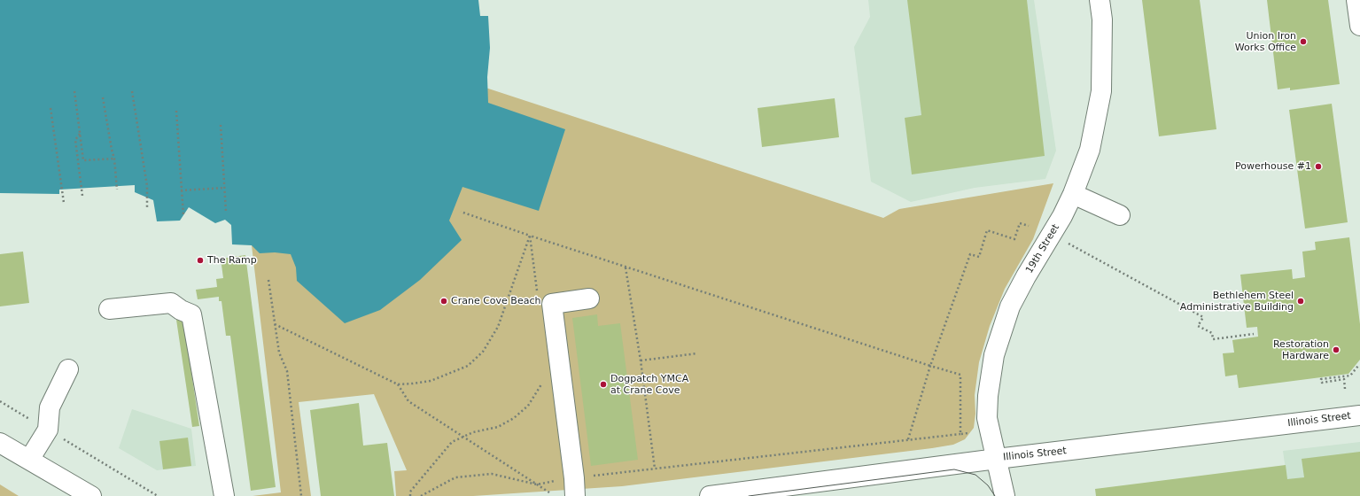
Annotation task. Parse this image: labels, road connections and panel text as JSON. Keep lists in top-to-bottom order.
{
  "streets": {
    "street": ["19th Street", "Illinois Street"]
  },
  "crossings": [
    ["19th Street", "Illinois Street"]
  ],
  "places": [
    "Union Iron Works Office",
    "Powerhouse #1",
    "The Ramp",
    "Crane Cove Beach",
    "Bethlehem Steel Administrative Building",
    "Restoration Hardware",
    "Dogpatch YMCA at Crane Cove"
  ]
}
